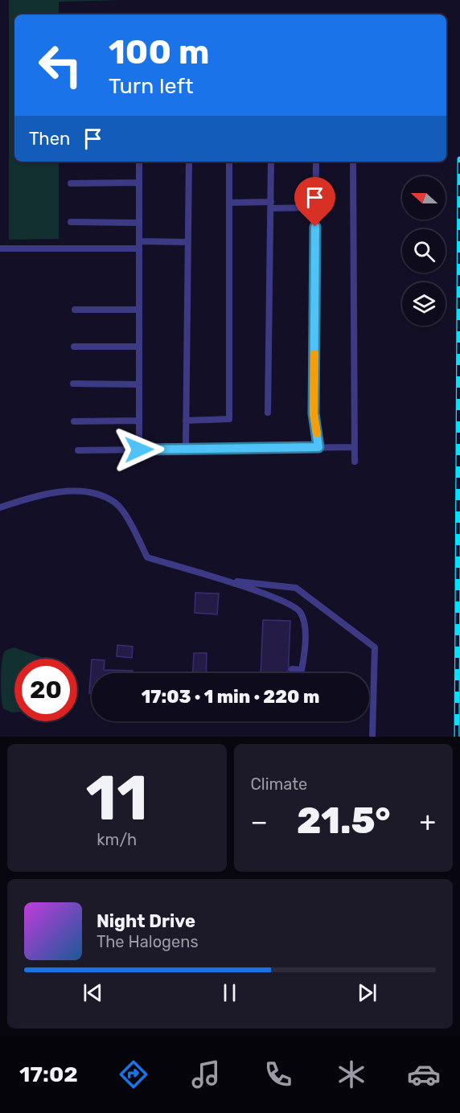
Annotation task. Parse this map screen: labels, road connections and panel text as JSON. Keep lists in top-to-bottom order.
{
  "north": "left",
  "page": {
    "turn": ["100 m", "Turn left"],
    "then": "Then",
    "limit": "20",
    "trip": "17:03 · 1 min · 220 m",
    "tile": [
      ["11", "km/h"],
      "Climate"
    ],
    "heat": ["−", "21.5°", "+"],
    "song": ["Night Drive", "The Halogens"],
    "tabs": "17:02"
  }
}
